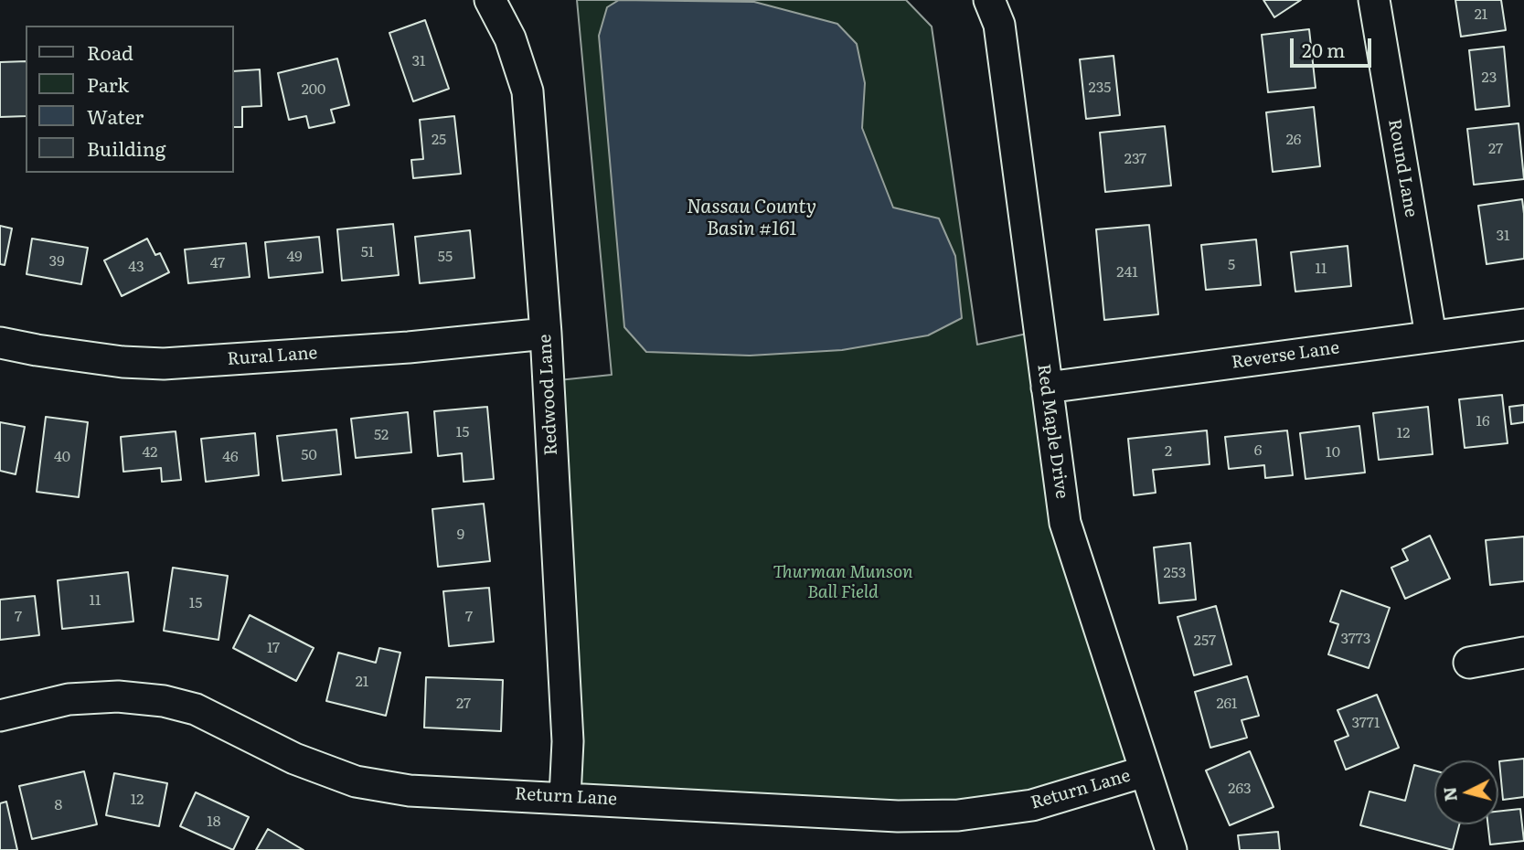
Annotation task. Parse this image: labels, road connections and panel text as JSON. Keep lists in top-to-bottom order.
{
  "streets": {
    "street": [
      "Round Lane",
      "Reverse Lane",
      "Rural Lane",
      "Redwood Lane",
      "Red Maple Drive",
      "Return Lane"
    ]
  },
  "crossings": [
    ["Round Lane", "Reverse Lane"],
    ["Reverse Lane", "Red Maple Drive"],
    ["Rural Lane", "Redwood Lane"],
    ["Redwood Lane", "Return Lane"],
    ["Red Maple Drive", "Return Lane"]
  ],
  "water": ["Nassau County Basin #161"],
  "parks": ["Thurman Munson Ball Field"],
  "house_numbers": [
    "21",
    "31",
    "23",
    "235",
    "200",
    "25",
    "26",
    "27",
    "237",
    "31",
    "51",
    "49",
    "55",
    "39",
    "47",
    "5",
    "43",
    "11",
    "241",
    "16",
    "15",
    "12",
    "52",
    "6",
    "2",
    "42",
    "10",
    "50",
    "40",
    "46",
    "9",
    "253",
    "11",
    "15",
    "7",
    "7",
    "3773",
    "257",
    "17",
    "21",
    "27",
    "261",
    "3771",
    "263",
    "12",
    "8",
    "18"
  ],
  "legend": [
    "Road",
    "Park",
    "Water",
    "Building"
  ],
  "scale_bar": "20 m",
  "north": "left"
}
